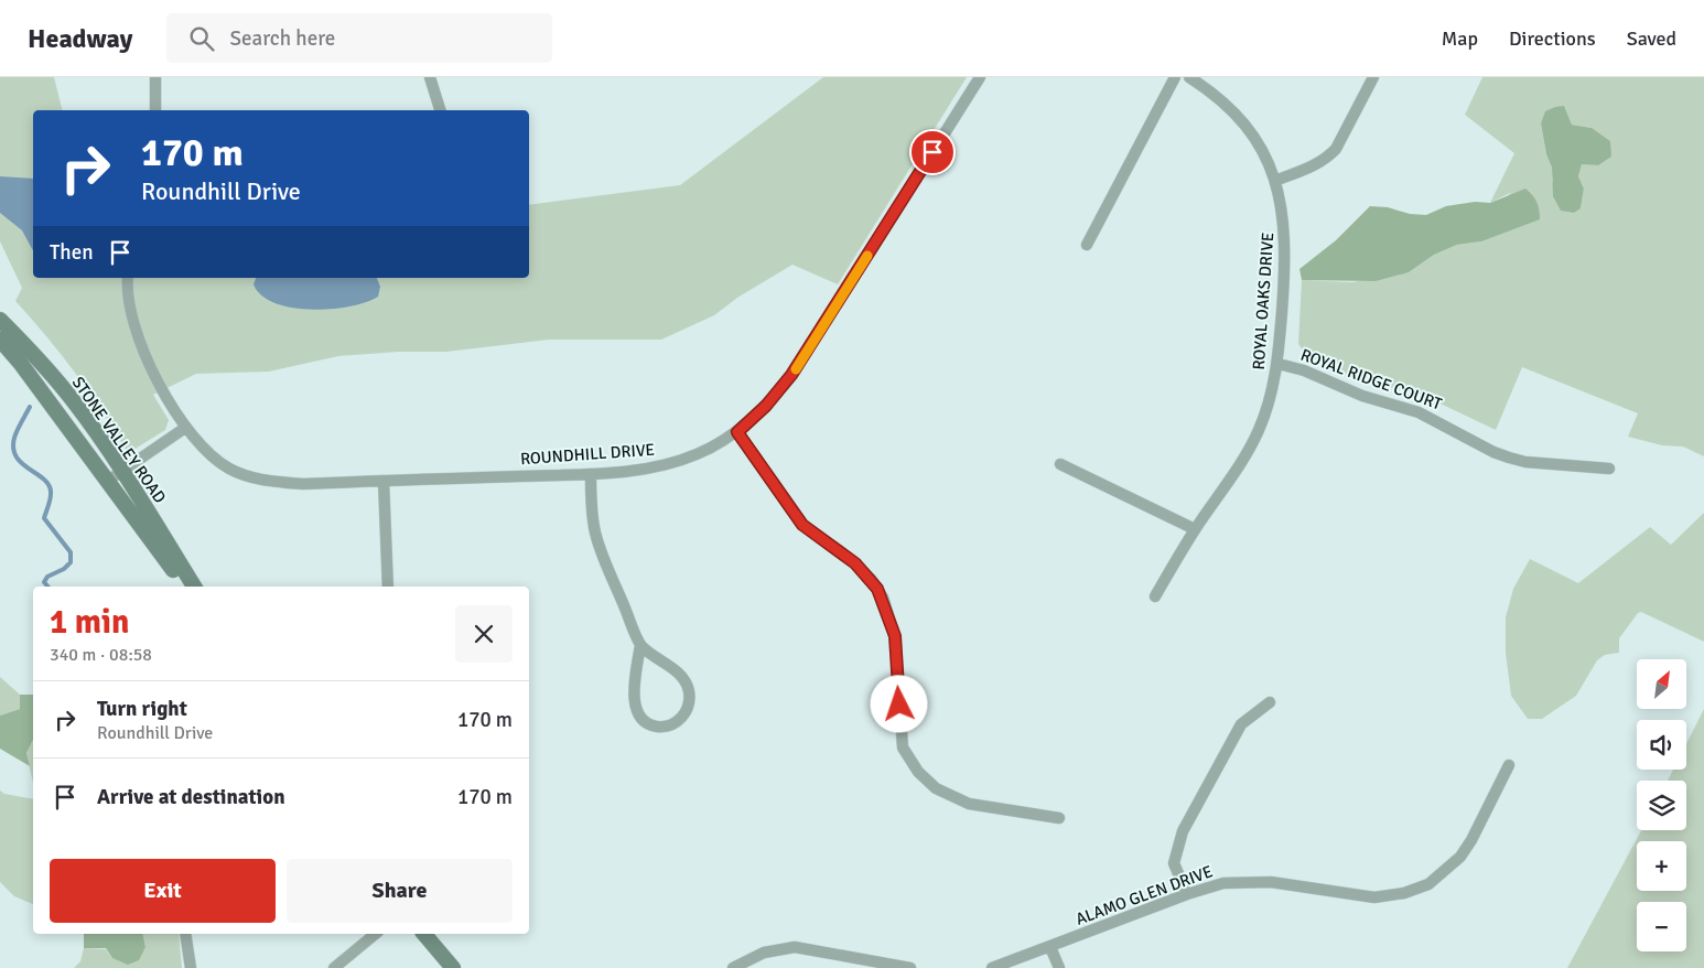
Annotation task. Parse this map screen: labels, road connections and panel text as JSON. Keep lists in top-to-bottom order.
{
  "streets": {
    "street": [
      "ROYAL OAKS DRIVE",
      "ROYAL RIDGE COURT",
      "STONE VALLEY ROAD",
      "ROUNDHILL DRIVE",
      "ALAMO GLEN DRIVE"
    ]
  },
  "crossings": [
    ["ROYAL OAKS DRIVE", "ROYAL RIDGE COURT"]
  ],
  "north": "top right",
  "page": {
    "header": "Headway",
    "search": "Search here",
    "nav": ["Map", "Directions", "Saved"],
    "turn": ["170 m", "Roundhill Drive"],
    "then": "Then",
    "heading": ["1 min", "340 m · 08:58"],
    "map_buttons": ["+", "−"],
    "list": [
      {
        "name": "Turn right",
        "note": "Roundhill Drive",
        "value": "170 m"
      },
      {
        "name": "Arrive at destination",
        "value": "170 m"
      }
    ],
    "buttons": ["Exit", "Share"]
  }
}
